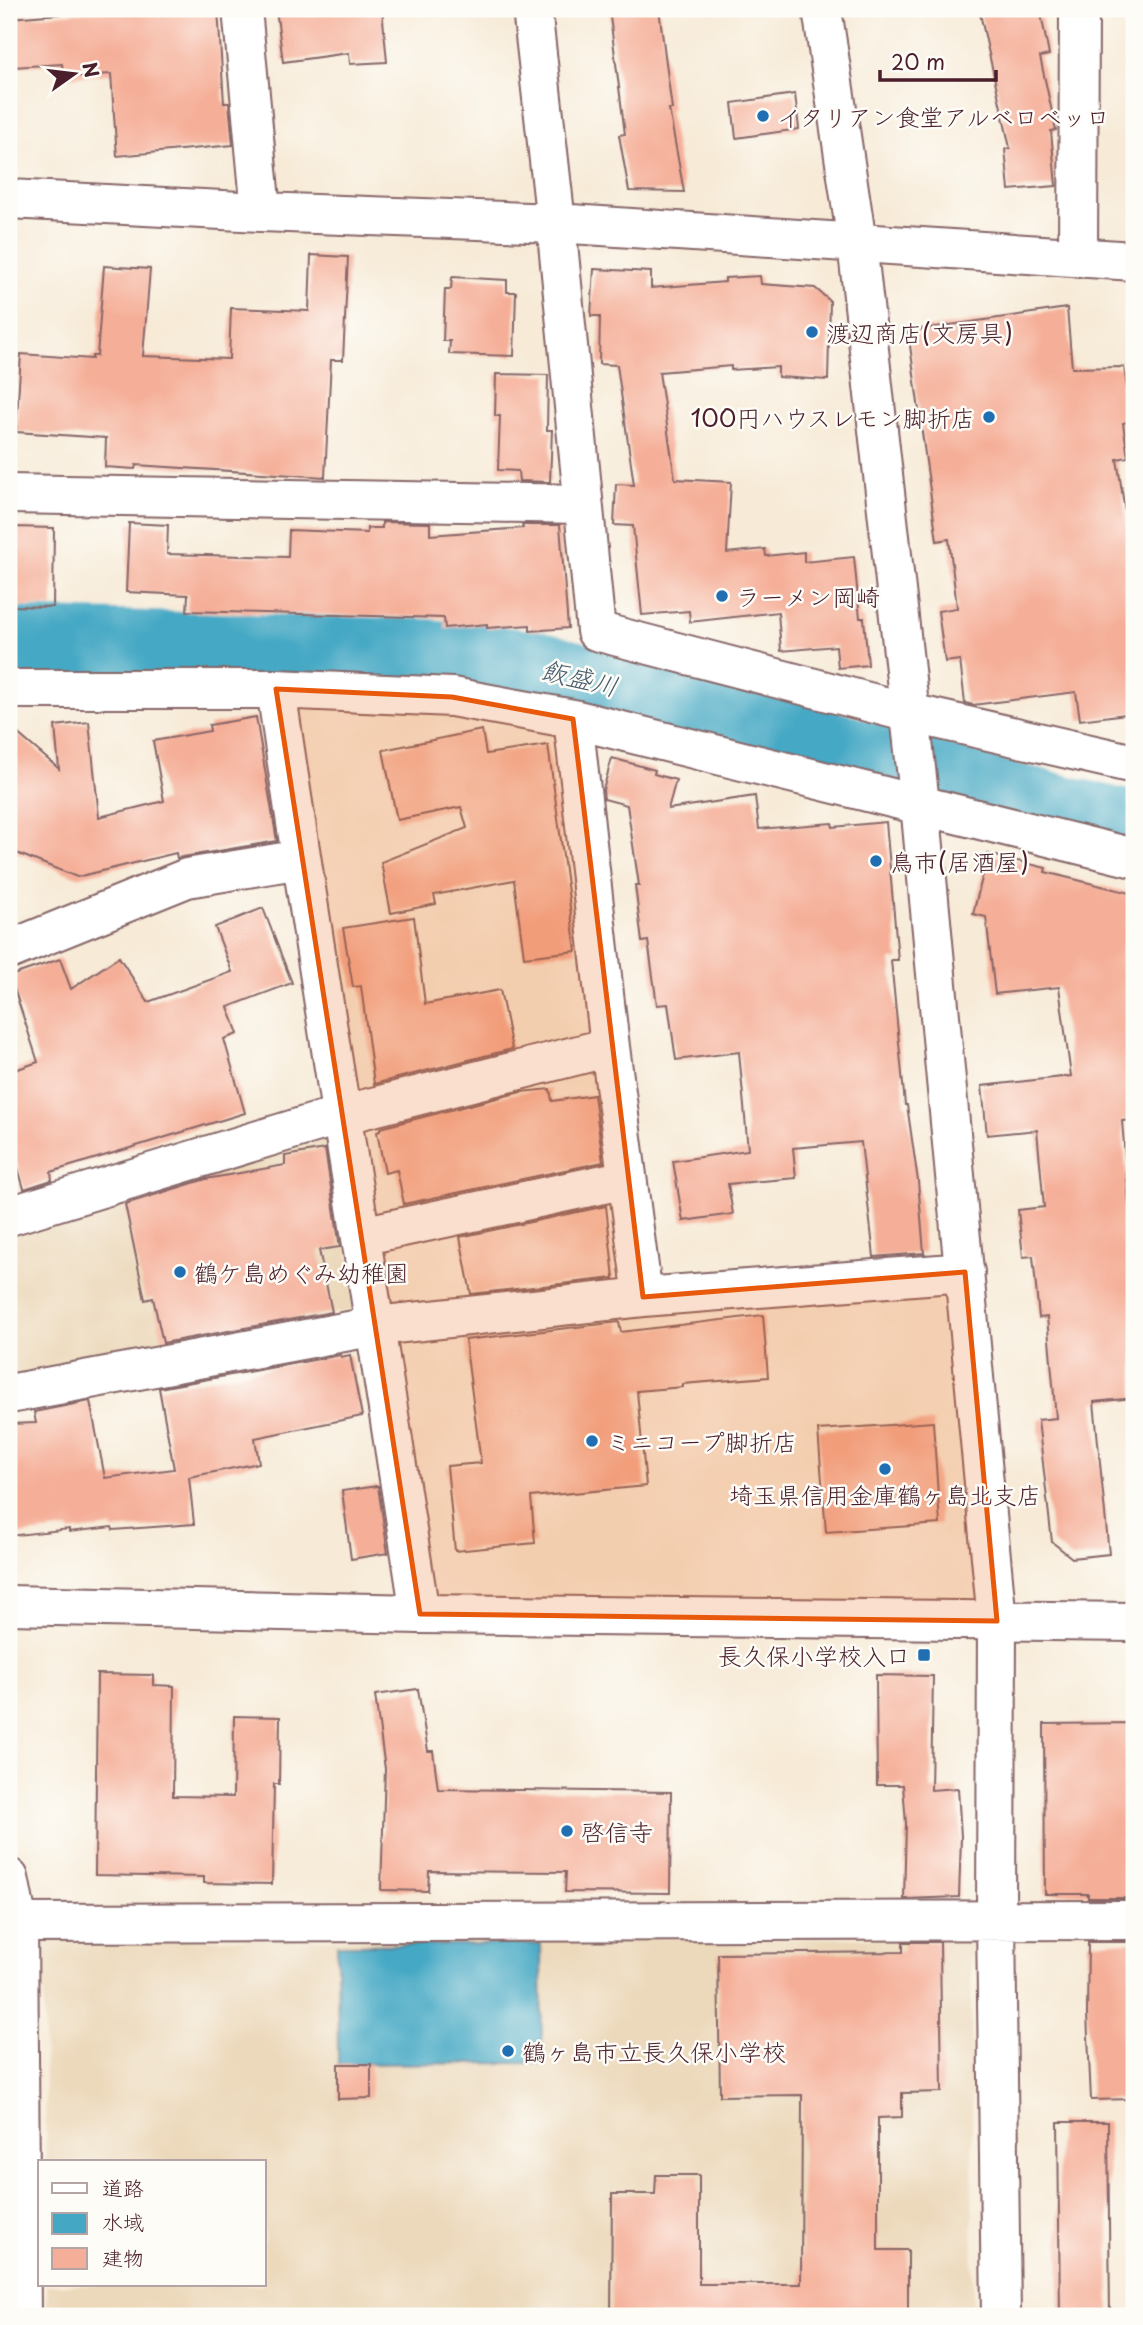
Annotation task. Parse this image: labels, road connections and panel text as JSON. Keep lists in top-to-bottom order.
{
  "water": ["飯盛川"],
  "places": {
    "other": [
      "イタリアン食堂アルベロベッロ",
      "渡辺商店(文房具)",
      "100円ハウスレモン脚折店",
      "ラーメン岡崎",
      "鳥市(居酒屋)",
      "鶴ケ島めぐみ幼稚園",
      "ミニコープ脚折店",
      "埼玉県信用金庫鶴ヶ島北支店",
      "啓信寺",
      "鶴ヶ島市立長久保小学校"
    ],
    "transit": ["長久保小学校入口"]
  },
  "legend": ["道路", "水域", "建物"],
  "scale_bar": "20 m",
  "north": "right"
}
